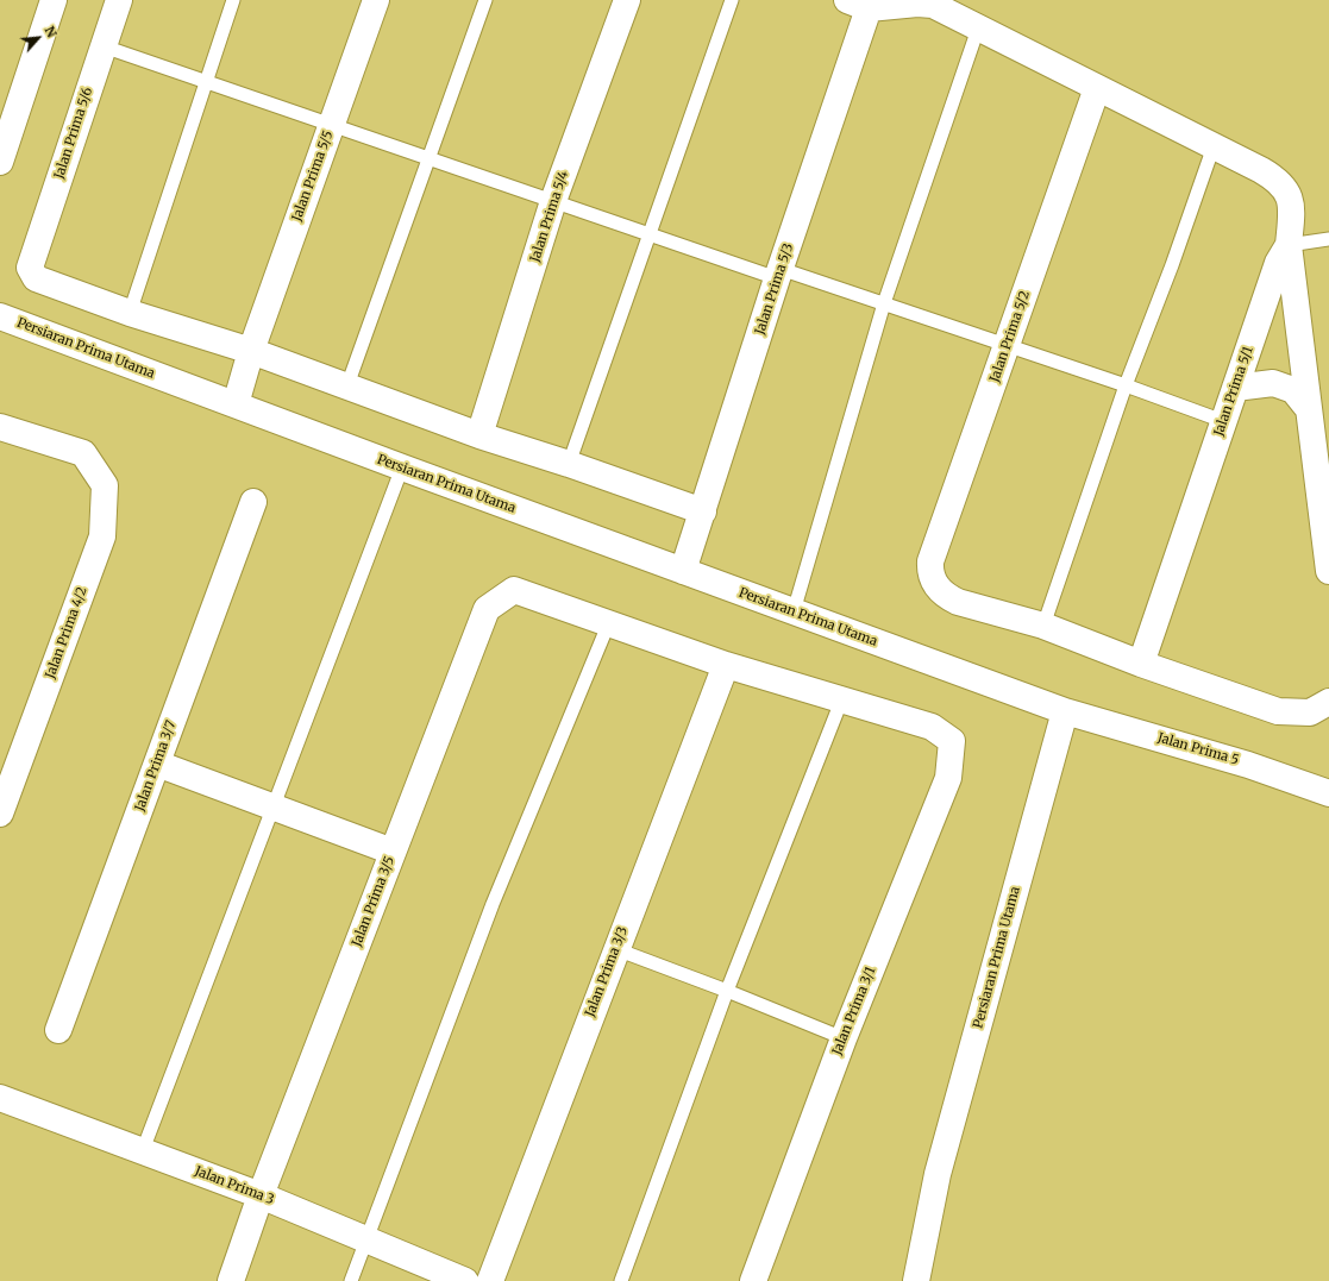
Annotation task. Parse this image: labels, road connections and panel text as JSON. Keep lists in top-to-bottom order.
{
  "streets": {
    "street": [
      "Jalan Prima 5/6",
      "Jalan Prima 5/5",
      "Jalan Prima 5/4",
      "Jalan Prima 5/3",
      "Jalan Prima 5/2",
      "Persiaran Prima Utama",
      "Jalan Prima 5/1",
      "Jalan Prima 4/2",
      "Jalan Prima 5",
      "Jalan Prima 3/7",
      "Jalan Prima 3/5",
      "Jalan Prima 3/3",
      "Jalan Prima 3/1",
      "Jalan Prima 3"
    ]
  },
  "crossings": [
    ["Jalan Prima 5/5", "Persiaran Prima Utama"],
    ["Jalan Prima 5/3", "Persiaran Prima Utama"],
    ["Persiaran Prima Utama", "Jalan Prima 5"],
    ["Jalan Prima 3/5", "Jalan Prima 3"]
  ],
  "north": "top right"
}
